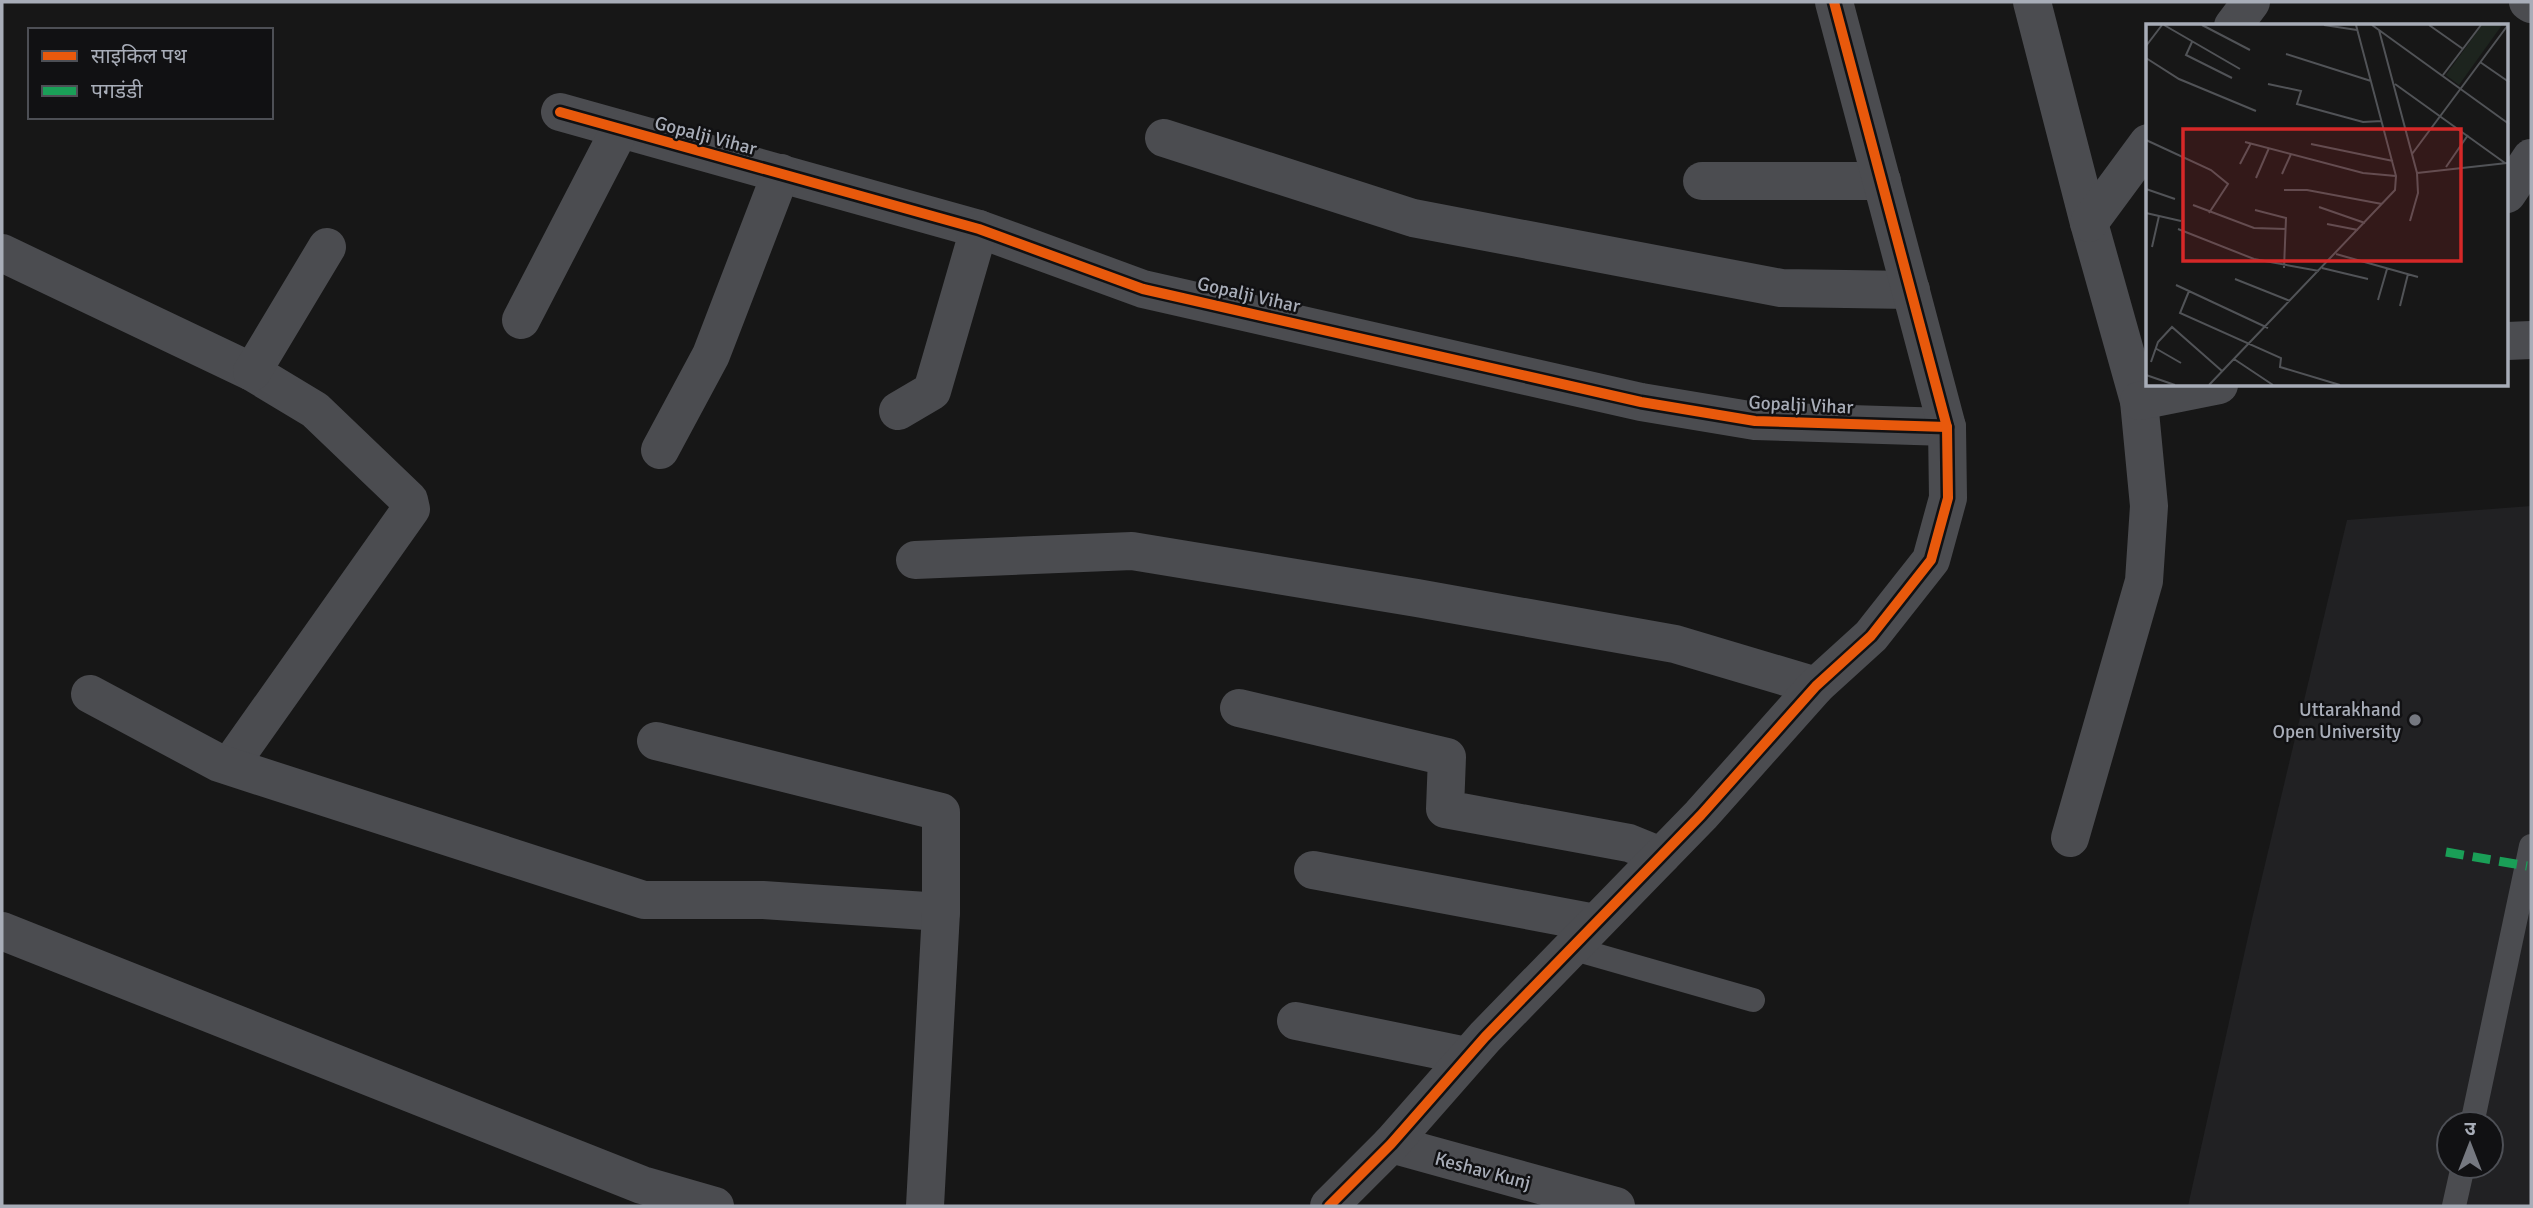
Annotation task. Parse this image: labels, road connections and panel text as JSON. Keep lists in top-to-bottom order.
{
  "streets": {
    "street": ["Gopalji Vihar", "Keshav Kunj"]
  },
  "places": ["Uttarakhand Open University"],
  "legend": ["साइकिल पथ", "पगडंडी"],
  "north": "top"
}
